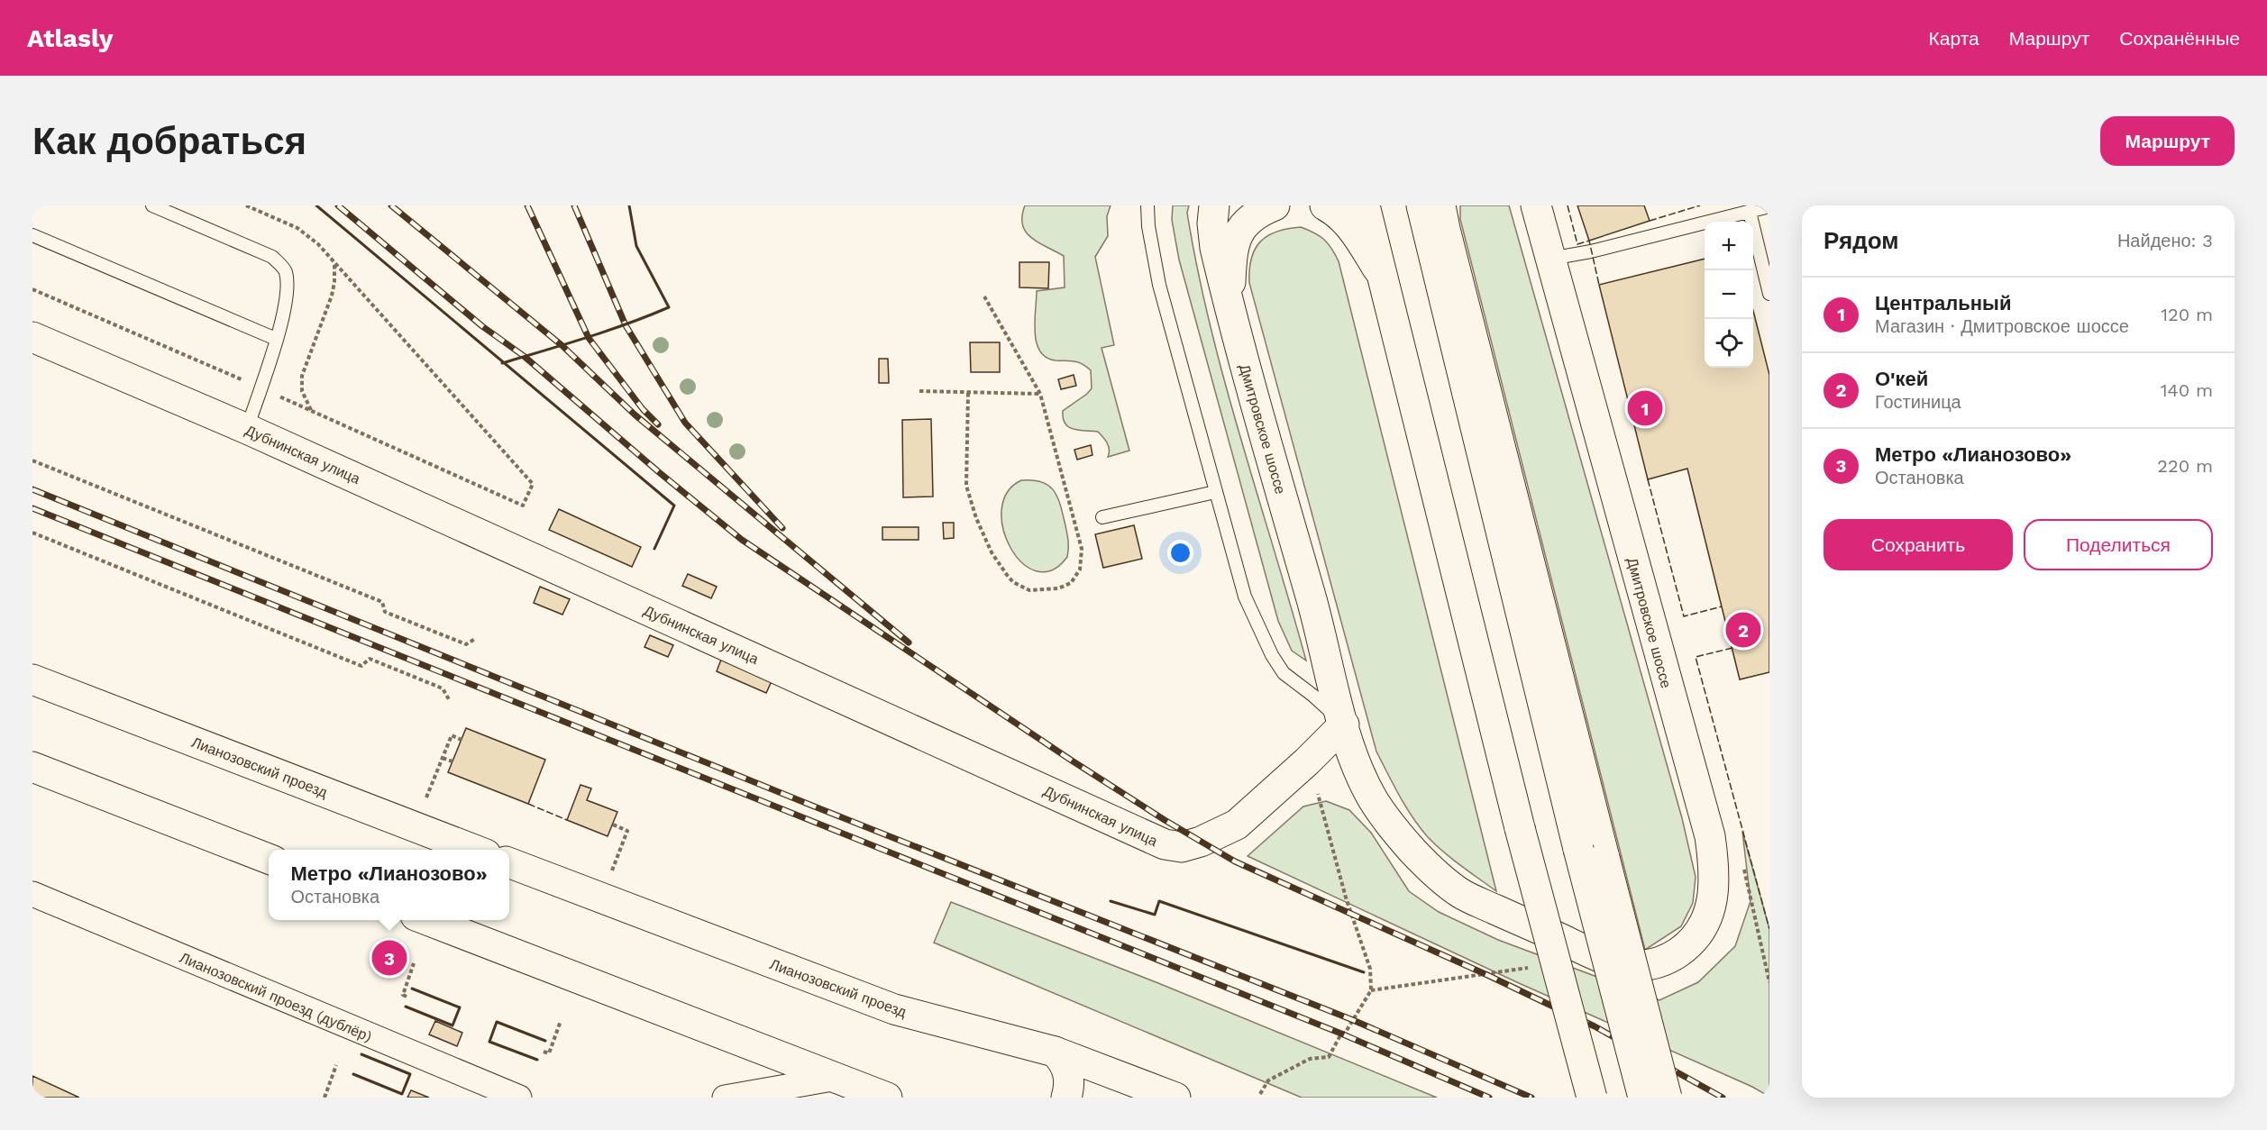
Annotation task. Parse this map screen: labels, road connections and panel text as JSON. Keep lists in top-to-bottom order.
{
  "streets": {
    "street": [
      "Дмитровское шоссе",
      "Дубнинская улица",
      "Лианозовский проезд",
      "Лианозовский проезд (дублёр)"
    ]
  },
  "crossings": [
    ["Дмитровское шоссе", "Дубнинская улица"]
  ],
  "page": {
    "header": "Atlasly",
    "nav": ["Карта", "Маршрут", "Сохранённые"],
    "buttons": [
      "Маршрут",
      ["Сохранить", "Поделиться"]
    ],
    "title": "Как добраться",
    "heading": ["Рядом", "Найдено: 3"],
    "map_buttons": ["+", "−"],
    "list": [
      {
        "mark": "1",
        "name": "Центральный",
        "note": "Магазин · Дмитровское шоссе",
        "value": "120 m"
      },
      {
        "mark": "2",
        "name": "О'кей",
        "note": "Гостиница",
        "value": "140 m"
      },
      {
        "mark": "3",
        "name": "Метро «Лианозово»",
        "note": "Остановка",
        "value": "220 m"
      }
    ],
    "pins": ["1", "2", "3"],
    "popup": ["Метро «Лианозово»", "Остановка"]
  }
}
